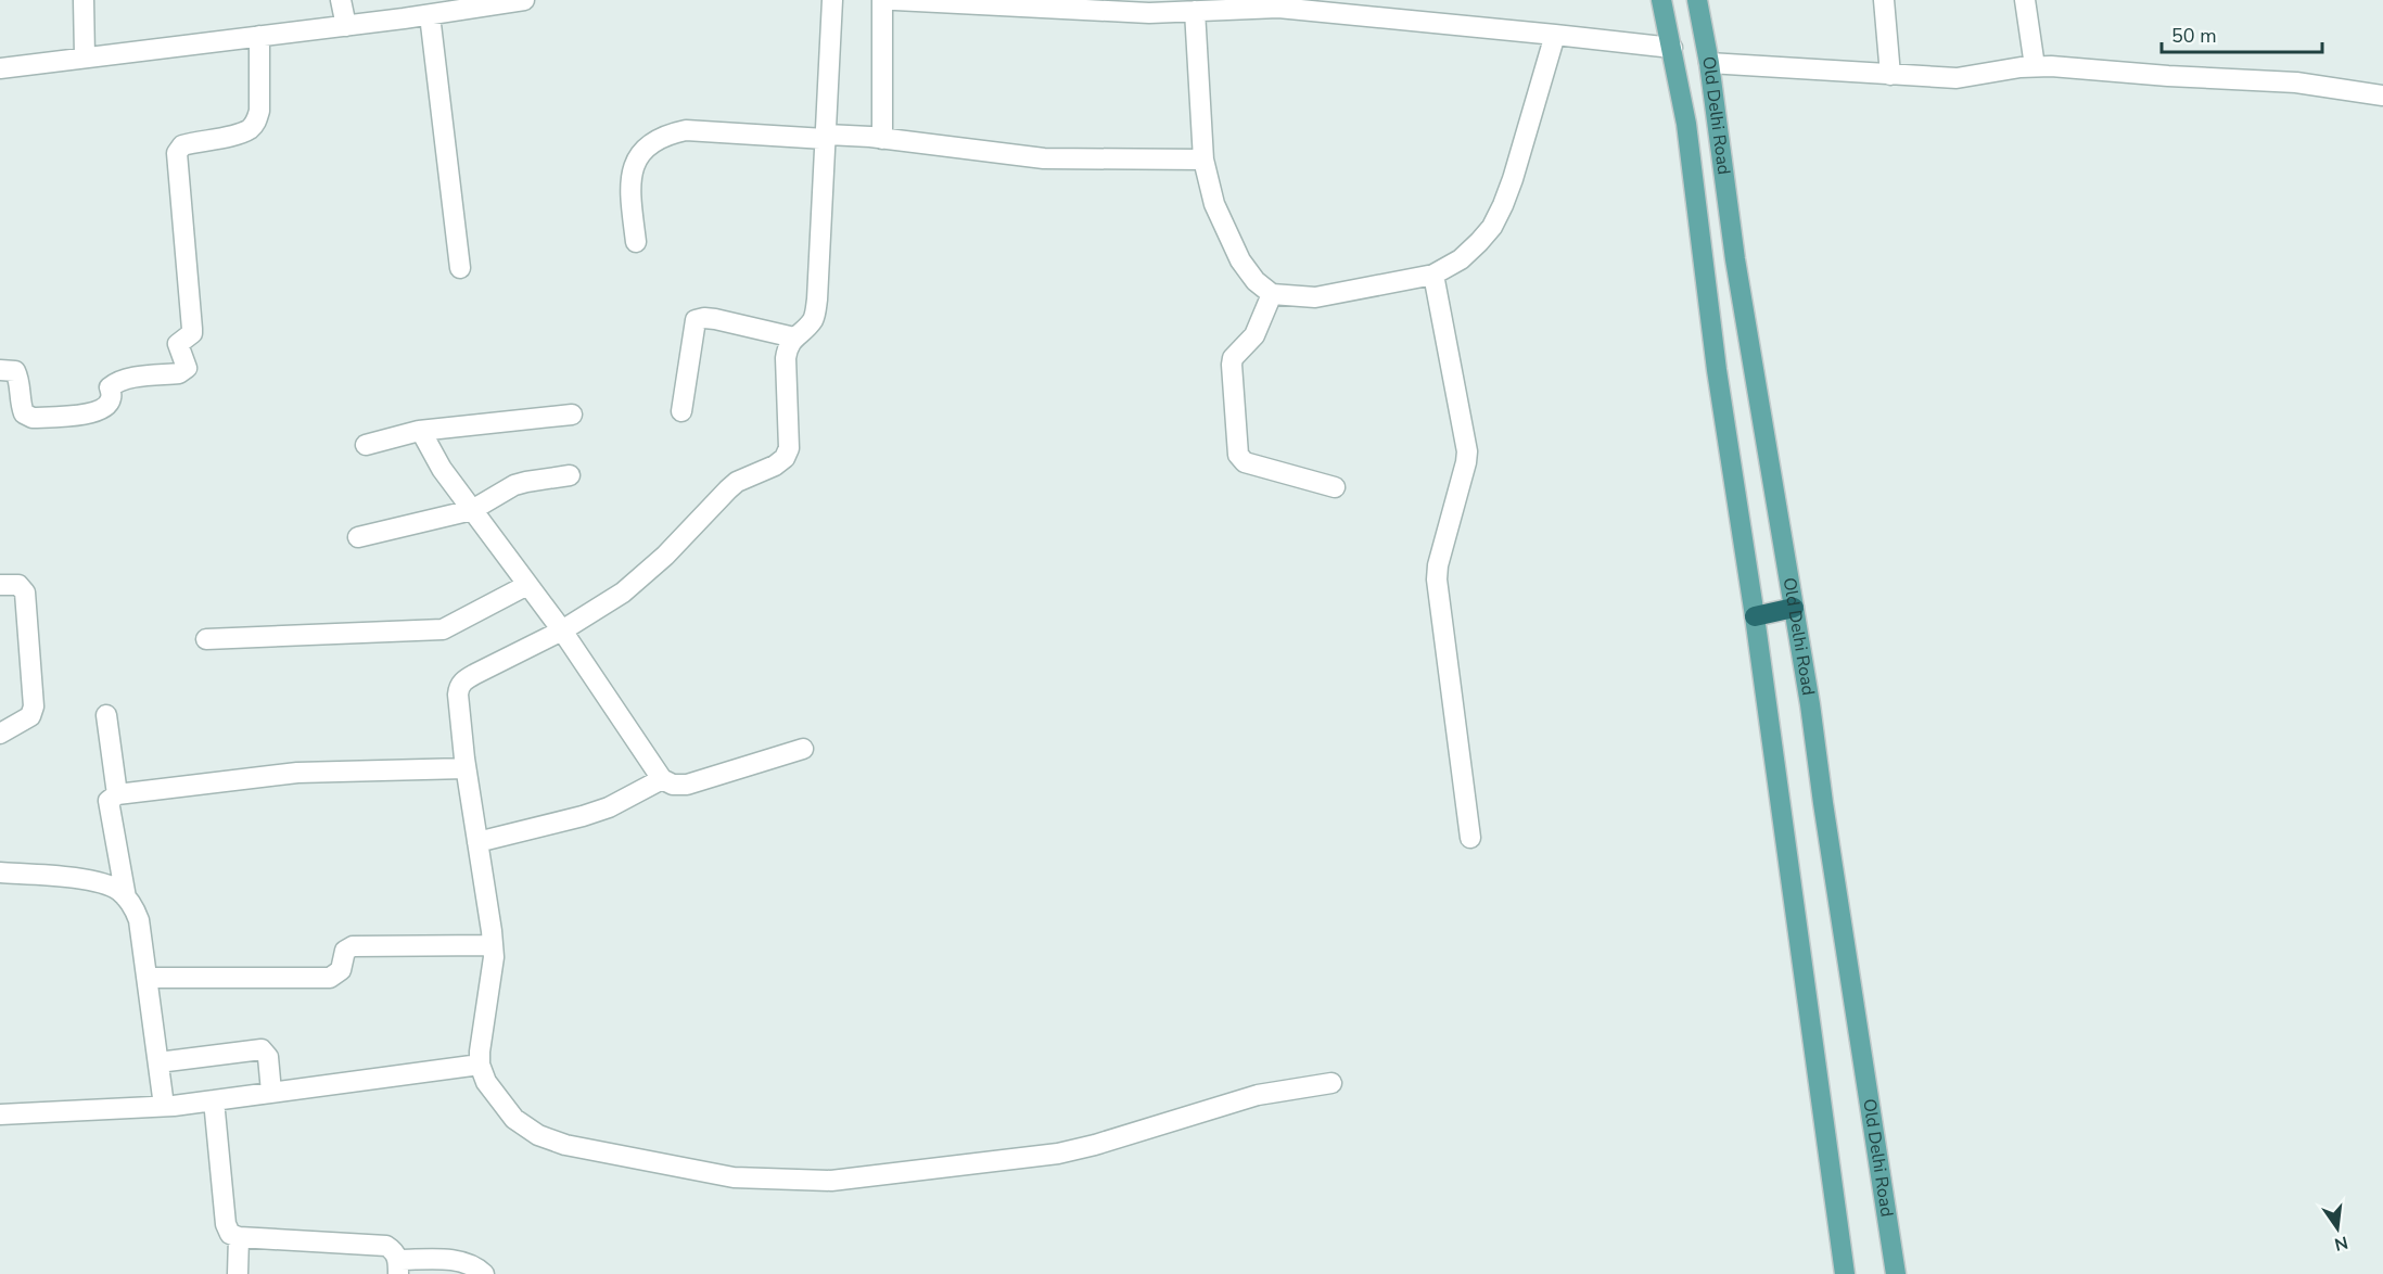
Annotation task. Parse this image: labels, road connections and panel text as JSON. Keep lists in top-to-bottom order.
{
  "streets": {
    "main road": ["Old Delhi Road"]
  },
  "scale_bar": "50 m",
  "north": "bottom"
}
